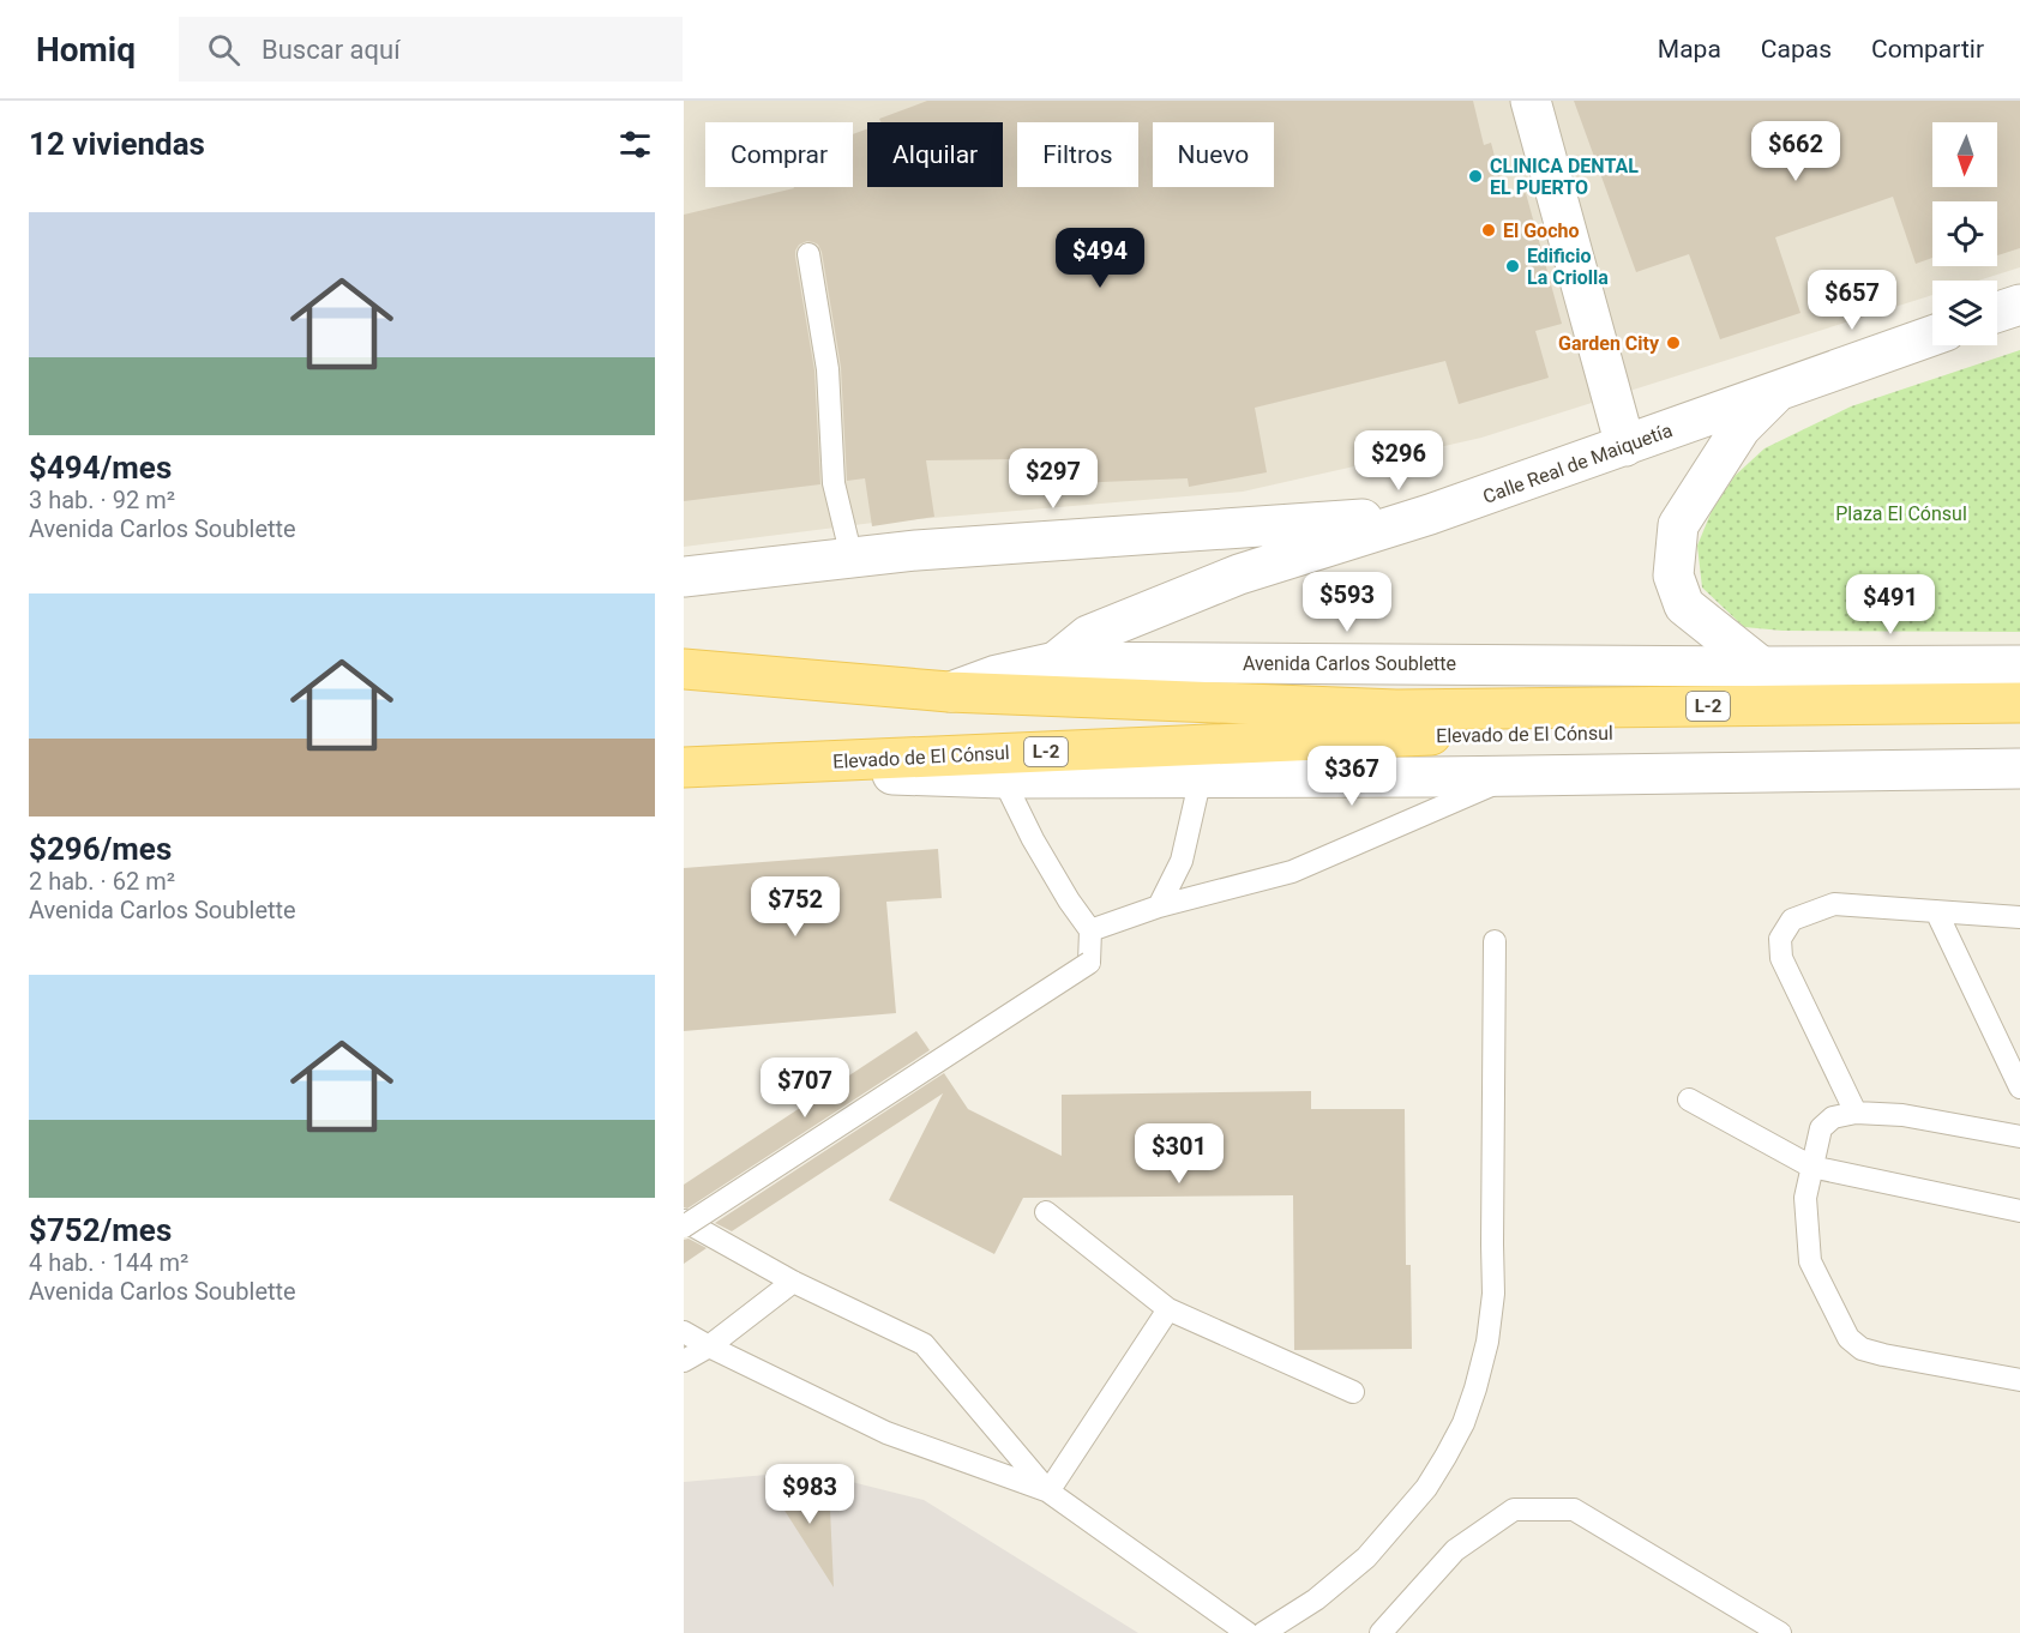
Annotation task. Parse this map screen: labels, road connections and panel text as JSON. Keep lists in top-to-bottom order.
{
  "streets": {
    "main road": ["Avenida Carlos Soublette", "L-2", "Elevado de El Cónsul"],
    "street": ["Calle Real de Maiquetía"]
  },
  "crossings": [
    ["Calle Real de Maiquetía", "Avenida Carlos Soublette"],
    ["Avenida Carlos Soublette", "Elevado de El Cónsul"],
    ["L-2", "Elevado de El Cónsul"]
  ],
  "parks": ["Plaza El Cónsul"],
  "places": [
    "CLINICA DENTAL EL PUERTO",
    "El Gocho",
    "Edificio La Criolla",
    "Garden City"
  ],
  "north": "bottom",
  "page": {
    "header": "Homiq",
    "search": "Buscar aquí",
    "nav": ["Mapa", "Capas", "Compartir"],
    "heading": "12 viviendas",
    "price": [
      "$662",
      "$494",
      "$657",
      "$296",
      "$297",
      "$593",
      "$491",
      "$367",
      "$752",
      "$707",
      "$301",
      "$983"
    ],
    "chip": [
      "Comprar",
      "Alquilar",
      "Filtros",
      "Nuevo"
    ],
    "list": [
      {
        "name": "$494/mes",
        "note": "3 hab. · 92 m² · Avenida Carlos Soublette"
      },
      {
        "name": "$296/mes",
        "note": "2 hab. · 62 m² · Avenida Carlos Soublette"
      },
      {
        "name": "$752/mes",
        "note": "4 hab. · 144 m² · Avenida Carlos Soublette"
      }
    ]
  }
}
